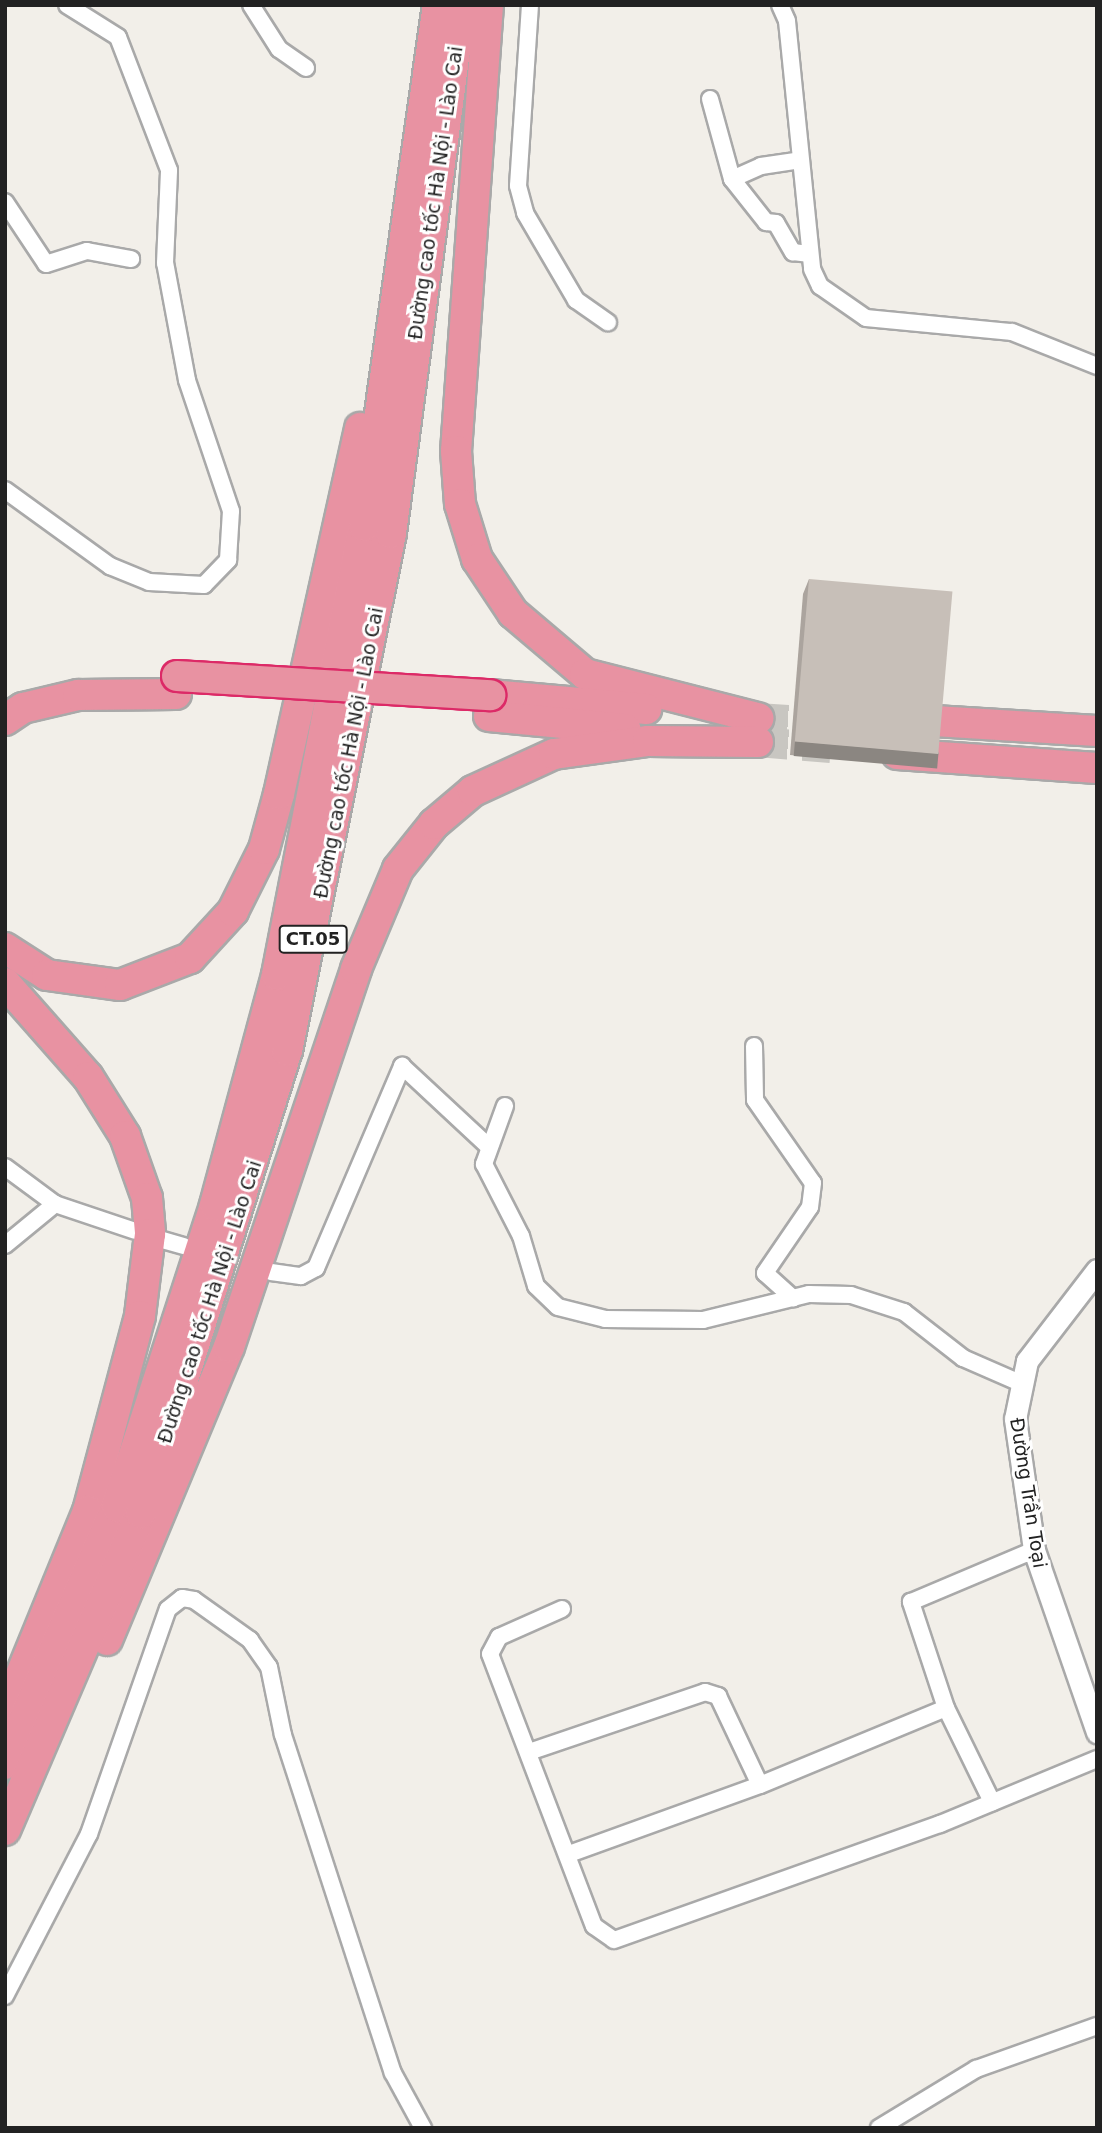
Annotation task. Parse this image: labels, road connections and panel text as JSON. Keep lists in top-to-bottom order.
{
  "streets": {
    "highway": ["Đường cao tốc Hà Nội - Lào Cai", "CT.05"],
    "street": ["Đường Trần Toại"]
  }
}
